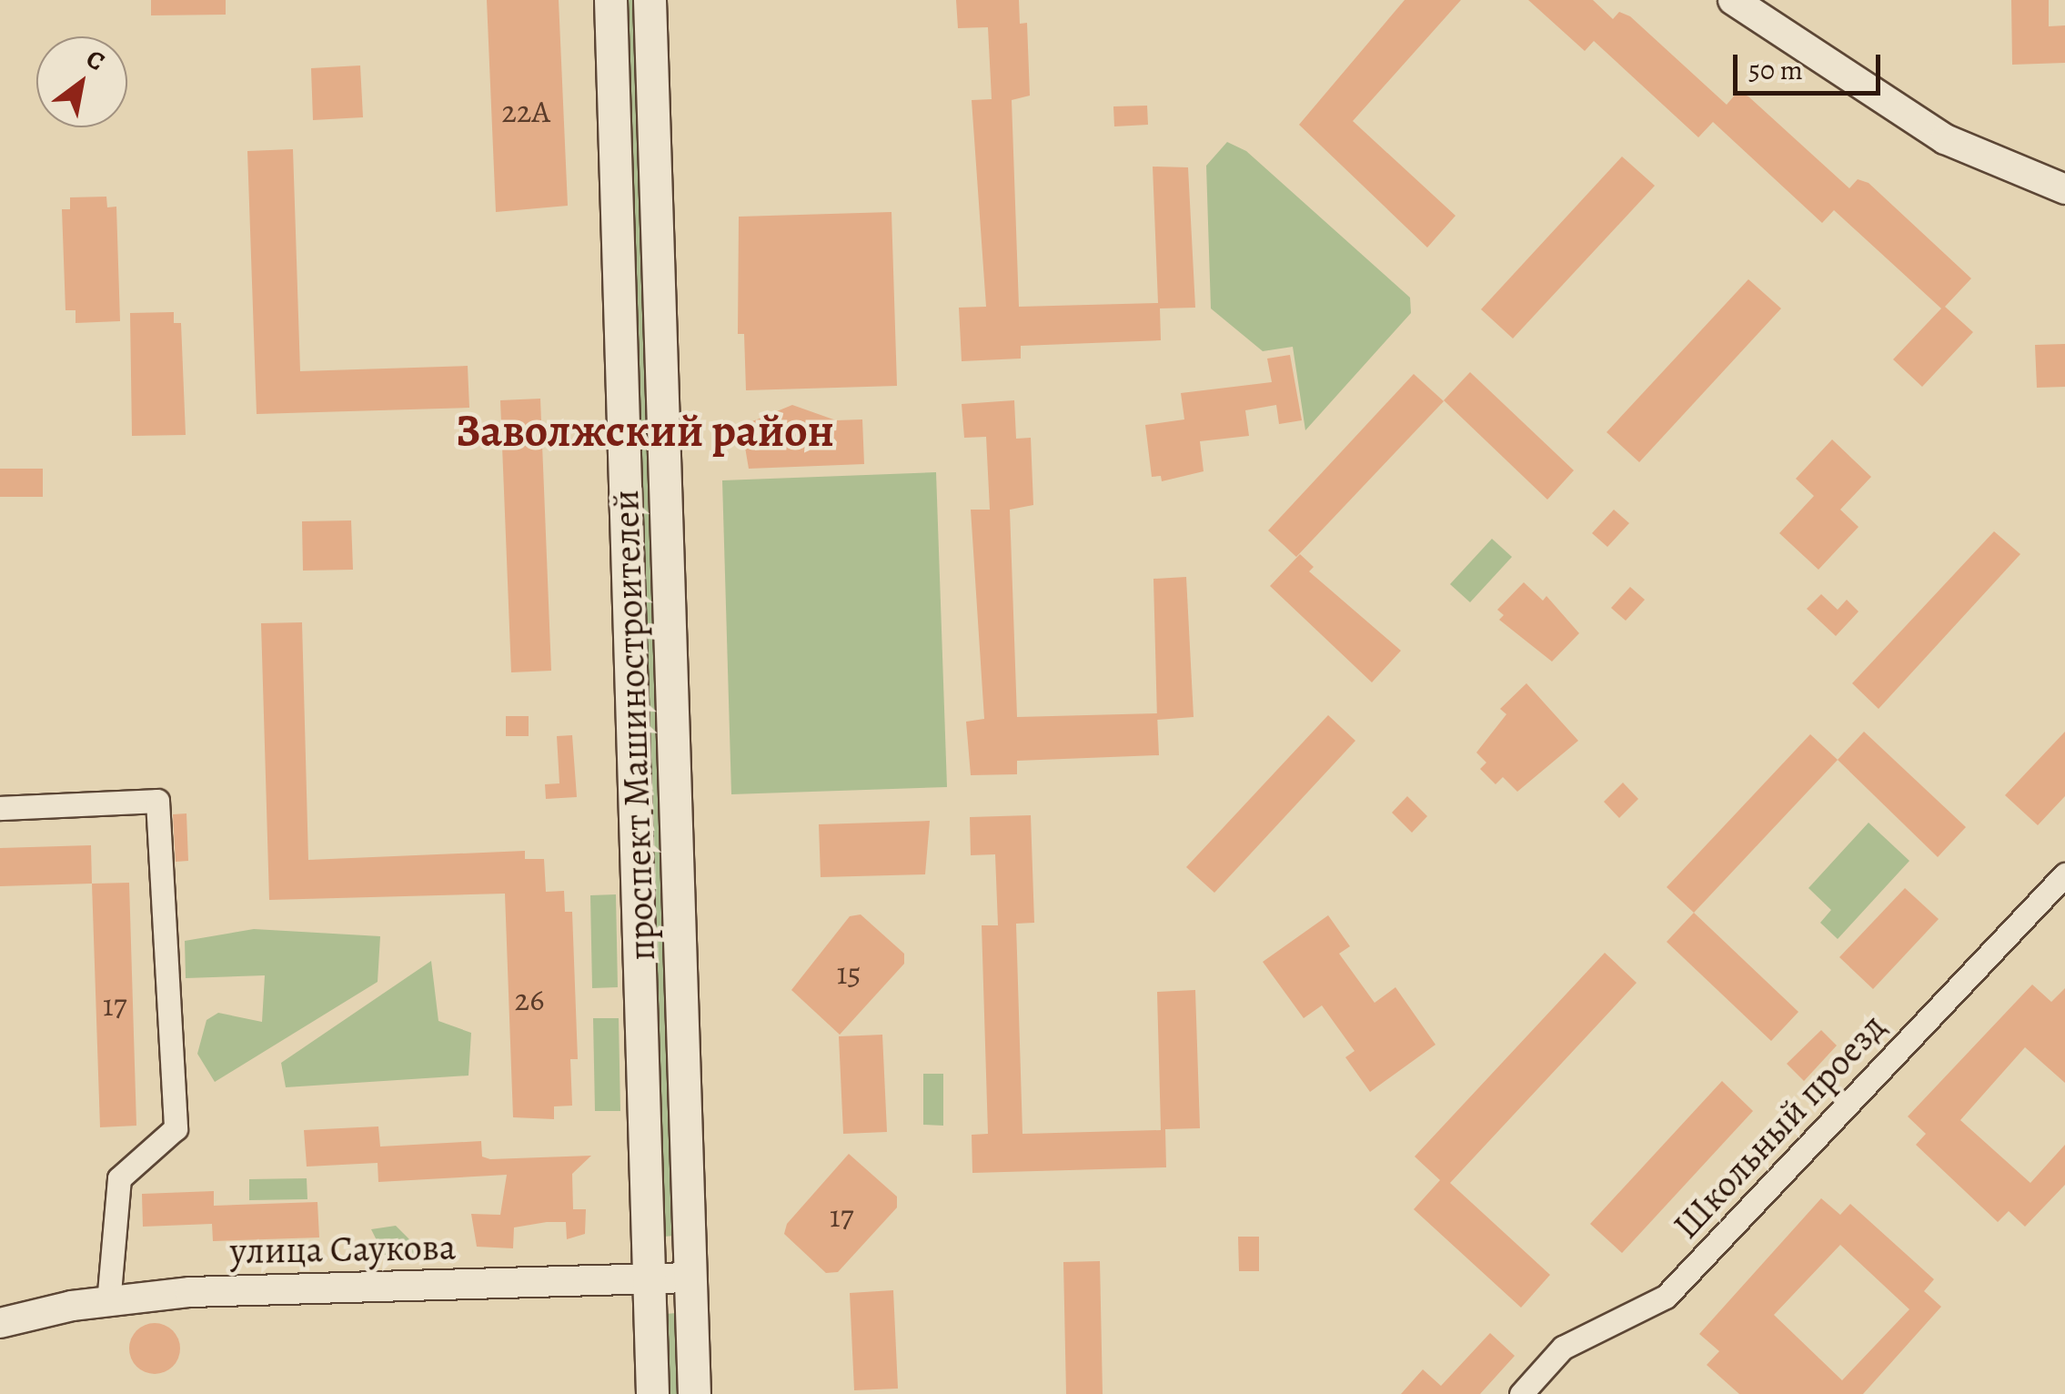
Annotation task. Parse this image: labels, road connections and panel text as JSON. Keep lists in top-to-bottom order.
{
  "streets": {
    "main road": ["проспект Машиностроителей"],
    "street": ["Школьный проезд", "улица Саукова"]
  },
  "crossings": [
    ["проспект Машиностроителей", "улица Саукова"]
  ],
  "districts": ["Заволжский район"],
  "house_numbers": [
    "22А",
    "15",
    "26",
    "17",
    "17"
  ],
  "scale_bar": "50 m",
  "north": "top right"
}
